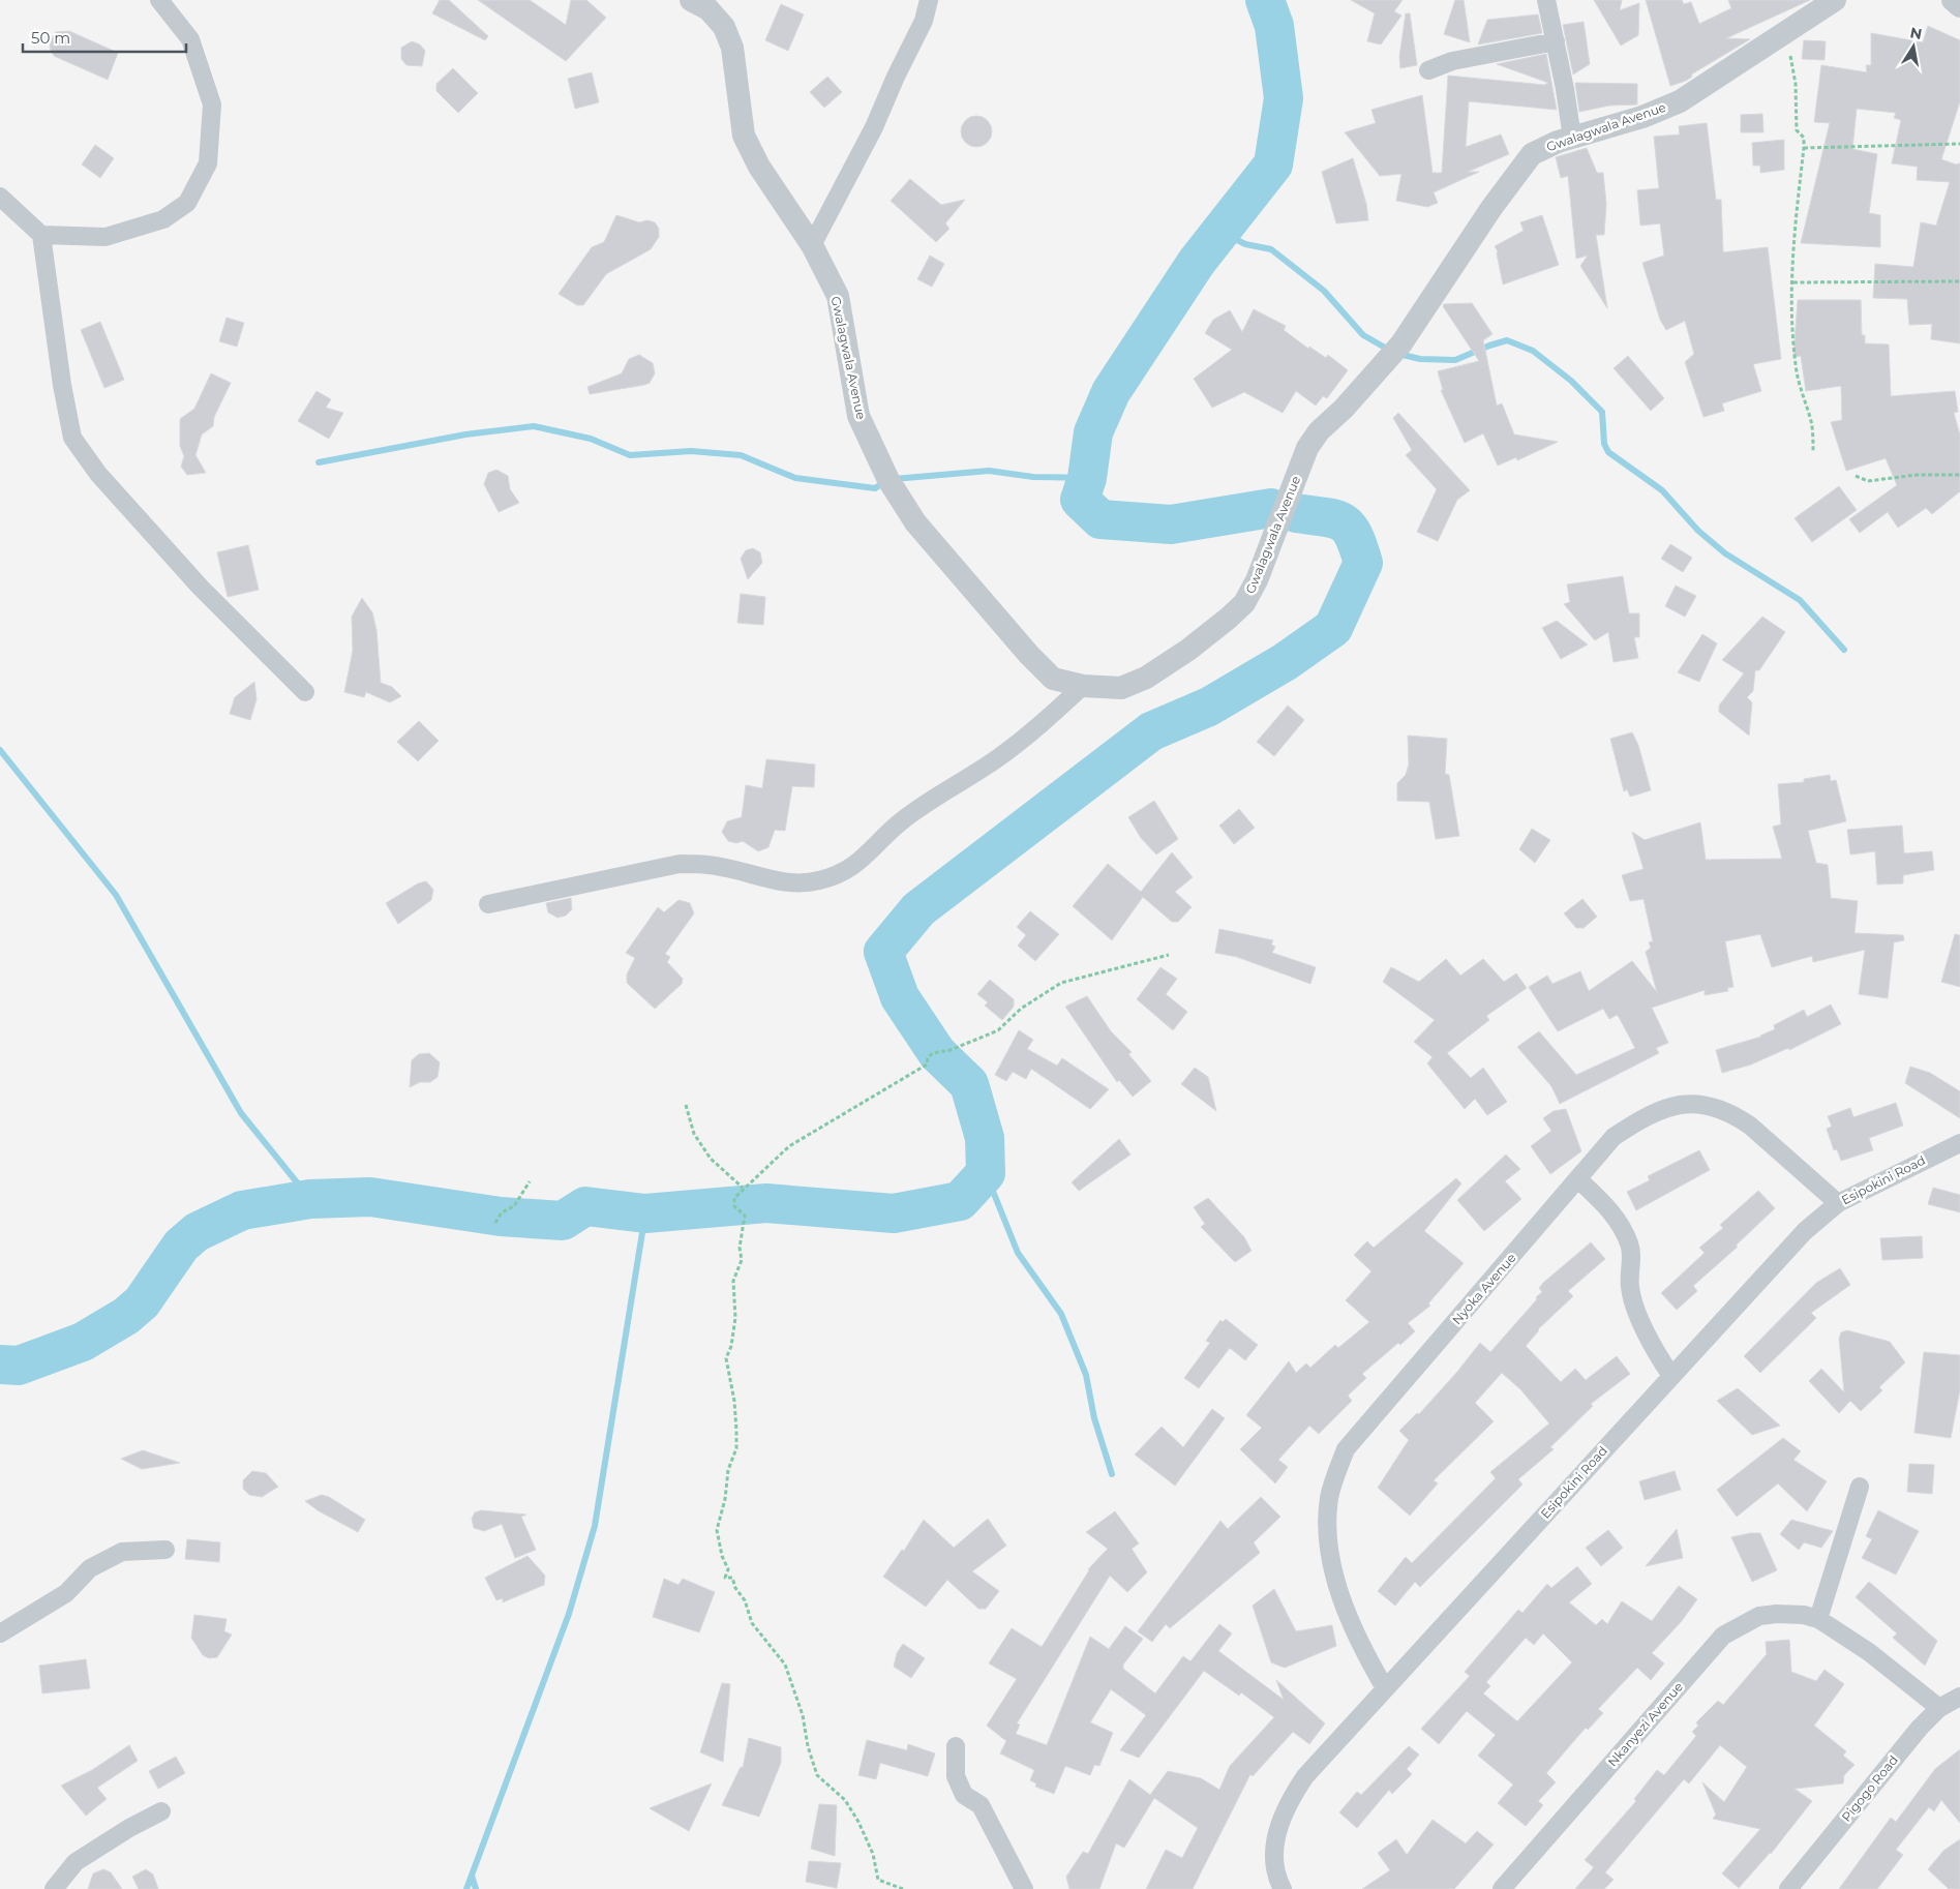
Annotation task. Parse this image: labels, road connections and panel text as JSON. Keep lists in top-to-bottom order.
{
  "streets": {
    "street": [
      "Gwalagwala Avenue",
      "Esipokini Road",
      "Nyoka Avenue",
      "Nkanyezi Avenue",
      "Pigogo Road"
    ]
  },
  "crossings": [
    ["Esipokini Road", "Nyoka Avenue"],
    ["Nkanyezi Avenue", "Pigogo Road"]
  ],
  "scale_bar": "50 m",
  "north": "top"
}
